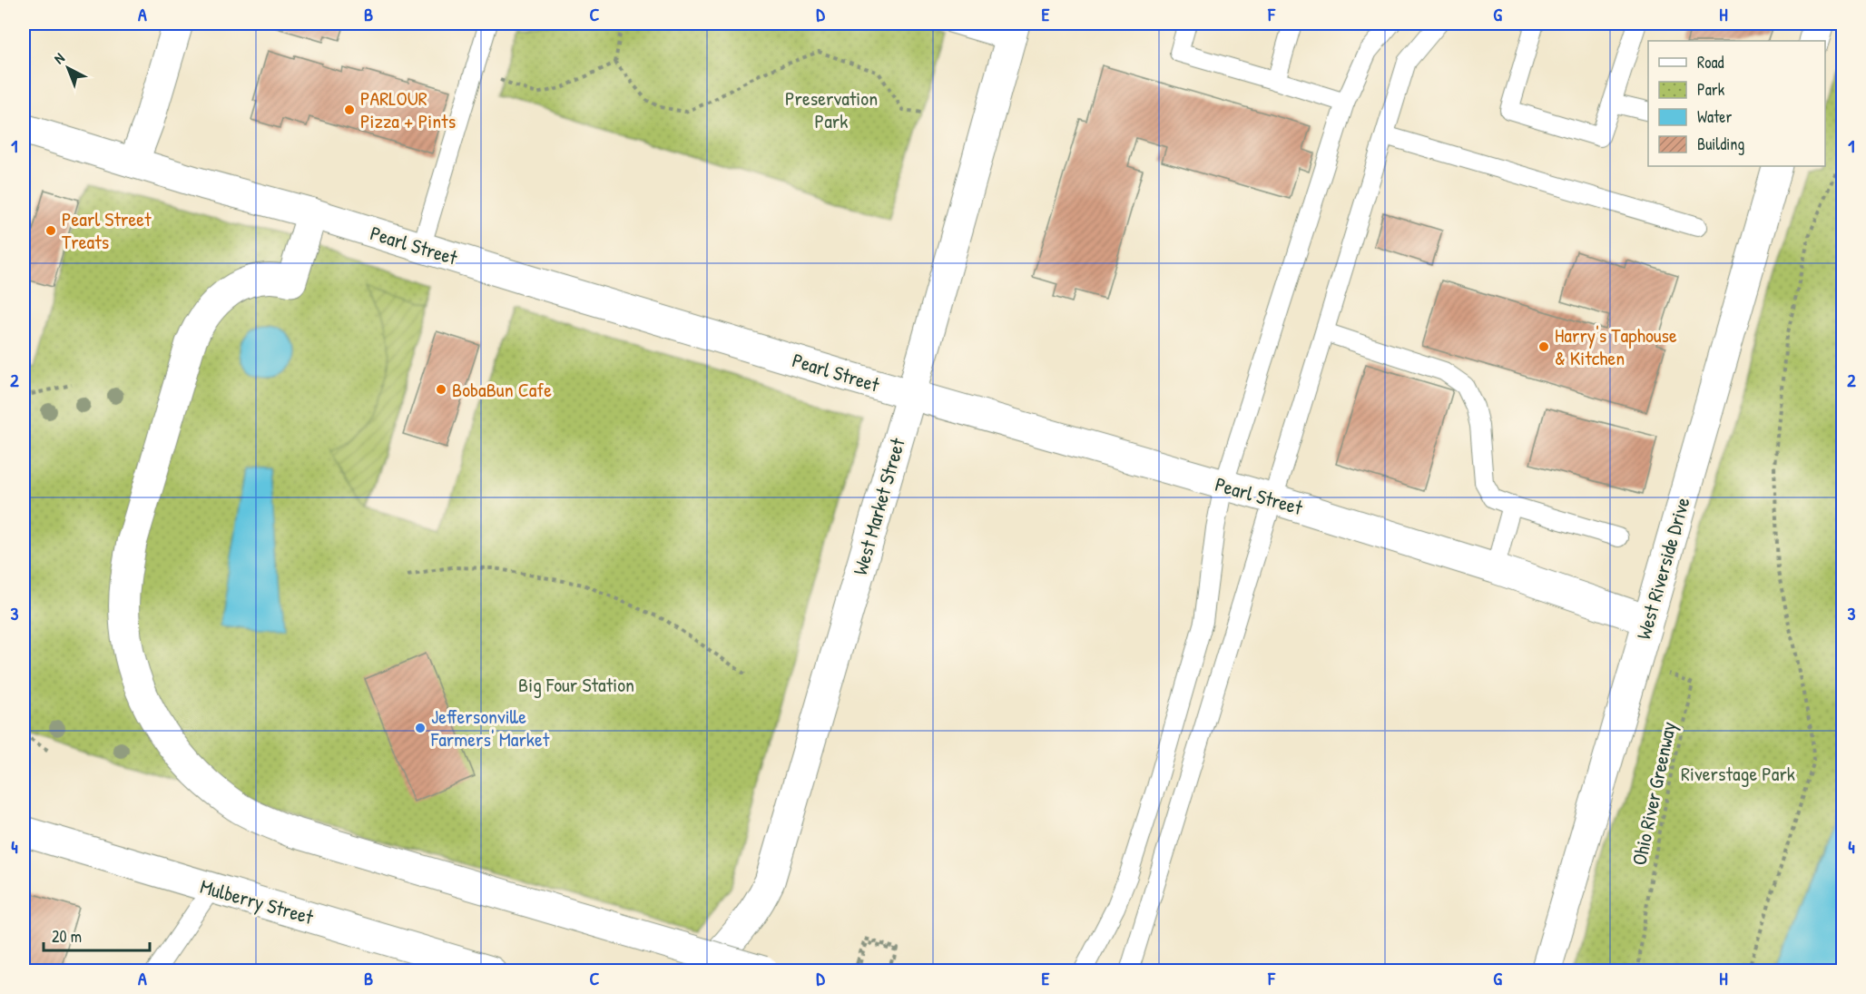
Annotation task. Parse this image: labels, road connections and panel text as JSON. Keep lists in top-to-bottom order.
{
  "streets": {
    "street": [
      "Pearl Street",
      "West Market Street",
      "West Riverside Drive",
      "Mulberry Street"
    ],
    "path": ["Ohio River Greenway"]
  },
  "crossings": [
    ["Pearl Street", "West Market Street"],
    ["Pearl Street", "West Riverside Drive"],
    ["West Riverside Drive", "Ohio River Greenway"]
  ],
  "parks": ["Preservation Park", "Big Four Station", "Riverstage Park"],
  "places": [
    "PARLOUR Pizza + Pints",
    "Pearl Street Treats",
    "Harry's Taphouse & Kitchen",
    "BobaBun Cafe",
    "Jeffersonville Farmers' Market"
  ],
  "legend": [
    "Road",
    "Park",
    "Water",
    "Building"
  ],
  "scale_bar": "20 m",
  "north": "top left",
  "grid": {
    "columns": [
      "A",
      "B",
      "C",
      "D",
      "E",
      "F",
      "G",
      "H"
    ],
    "rows": [
      "1",
      "2",
      "3",
      "4"
    ]
  }
}
